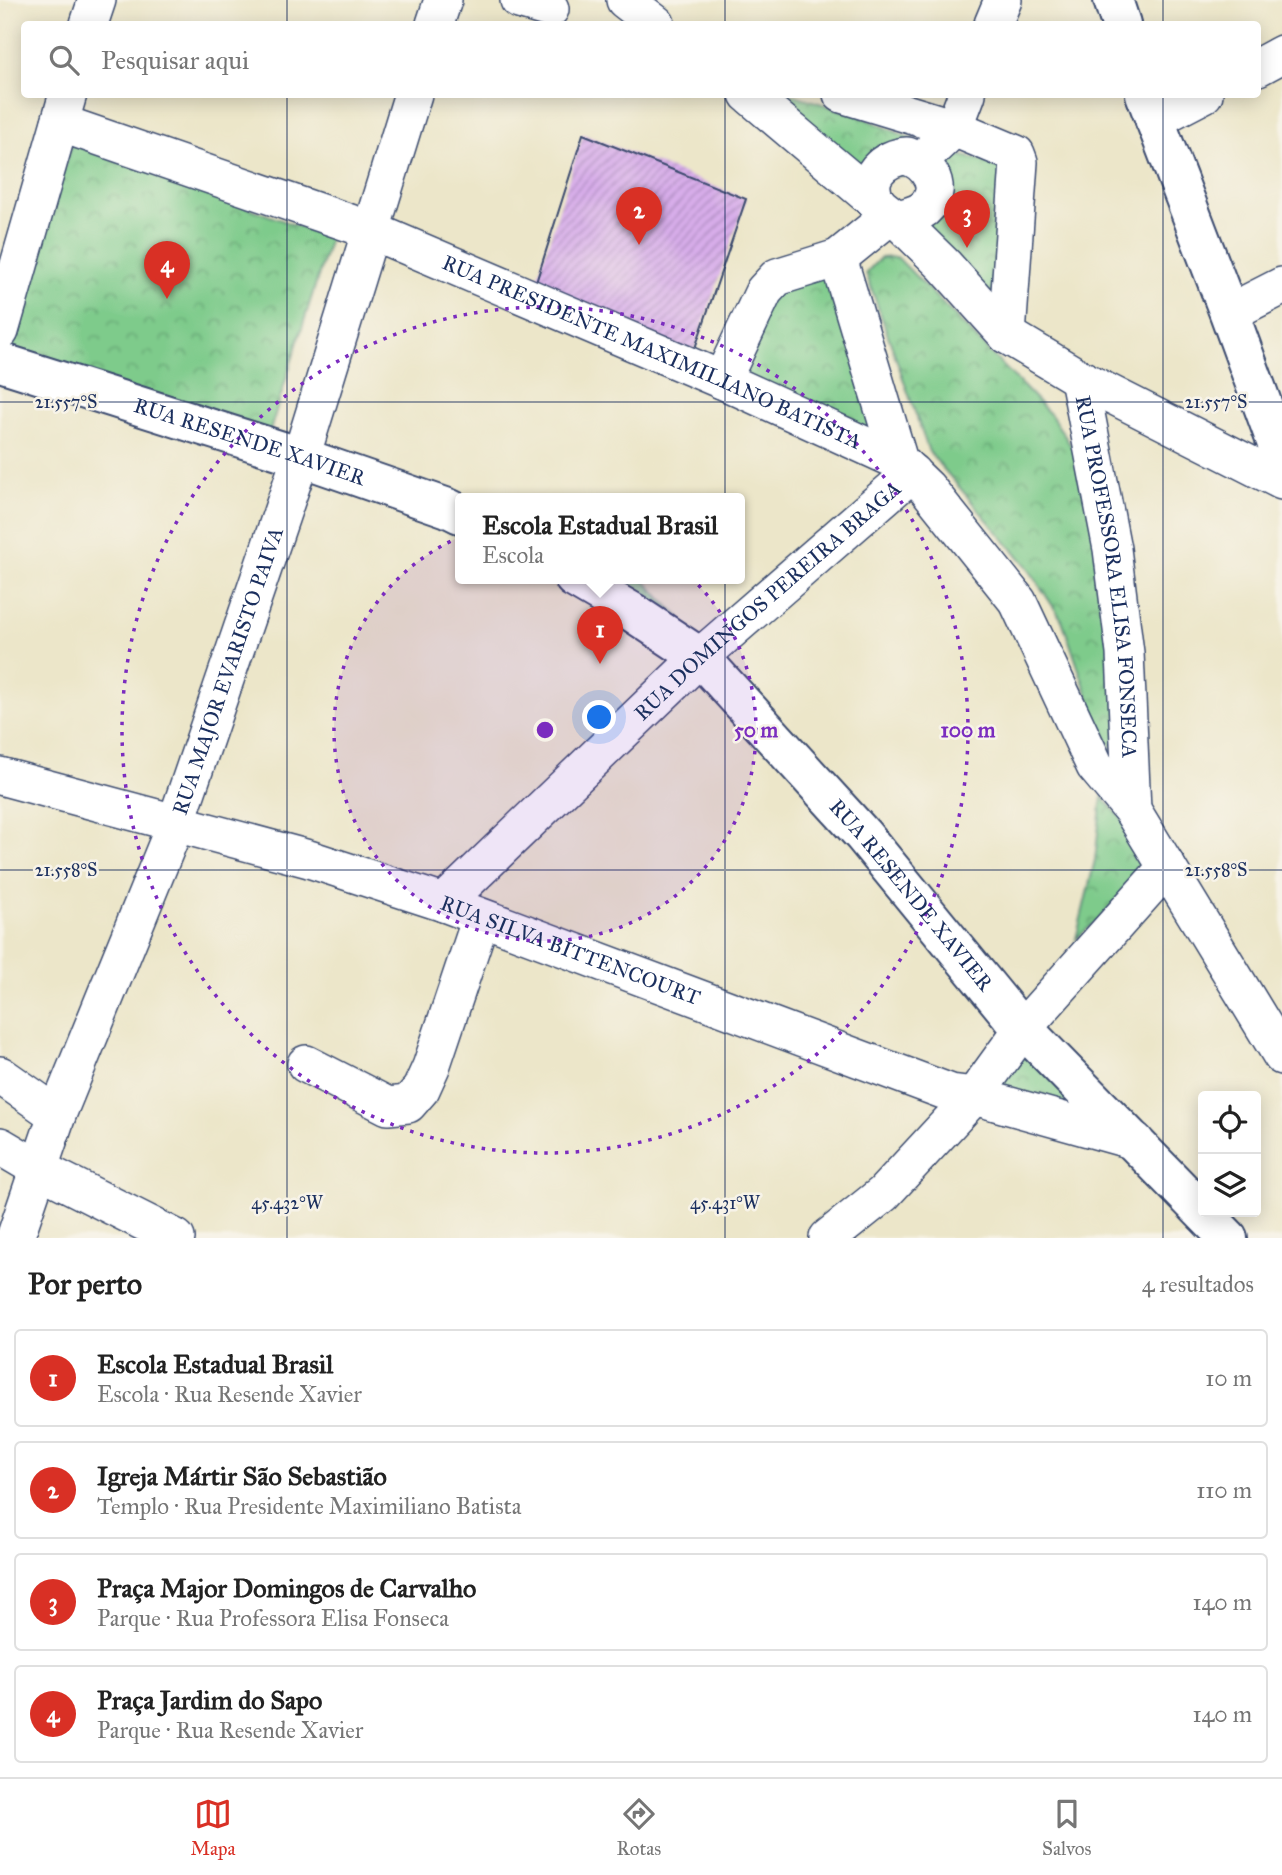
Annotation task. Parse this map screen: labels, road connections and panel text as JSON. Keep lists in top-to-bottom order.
{
  "streets": {
    "main road": ["RUA RESENDE XAVIER"],
    "street": [
      "RUA PRESIDENTE MAXIMILIANO BATISTA",
      "RUA PROFESSORA ELISA FONSECA",
      "RUA DOMINGOS PEREIRA BRAGA",
      "RUA MAJOR EVARISTO PAIVA",
      "RUA SILVA BITTENCOURT"
    ]
  },
  "crossings": [
    ["RUA PRESIDENTE MAXIMILIANO BATISTA", "RUA PROFESSORA ELISA FONSECA"],
    ["RUA PRESIDENTE MAXIMILIANO BATISTA", "RUA DOMINGOS PEREIRA BRAGA"],
    ["RUA PRESIDENTE MAXIMILIANO BATISTA", "RUA MAJOR EVARISTO PAIVA"],
    ["RUA RESENDE XAVIER", "RUA DOMINGOS PEREIRA BRAGA"],
    ["RUA RESENDE XAVIER", "RUA MAJOR EVARISTO PAIVA"],
    ["RUA RESENDE XAVIER", "RUA SILVA BITTENCOURT"],
    ["RUA DOMINGOS PEREIRA BRAGA", "RUA SILVA BITTENCOURT"],
    ["RUA MAJOR EVARISTO PAIVA", "RUA SILVA BITTENCOURT"]
  ],
  "page": {
    "search": "Pesquisar aqui",
    "pins": [
      "2",
      "3",
      "4",
      "1"
    ],
    "popup": ["Escola Estadual Brasil", "Escola"],
    "heading": ["Por perto", "4 resultados"],
    "list": [
      {
        "mark": "1",
        "name": "Escola Estadual Brasil",
        "note": "Escola · Rua Resende Xavier",
        "value": "10 m"
      },
      {
        "mark": "2",
        "name": "Igreja Mártir São Sebastião",
        "note": "Templo · Rua Presidente Maximiliano Batista",
        "value": "110 m"
      },
      {
        "mark": "3",
        "name": "Praça Major Domingos de Carvalho",
        "note": "Parque · Rua Professora Elisa Fonseca",
        "value": "140 m"
      },
      {
        "mark": "4",
        "name": "Praça Jardim do Sapo",
        "note": "Parque · Rua Resende Xavier",
        "value": "140 m"
      }
    ],
    "nav": ["Mapa", "Rotas", "Salvos"]
  },
  "coordinates": [
    "21.557°S",
    "21.558°S",
    "45.432°W",
    "45.431°W"
  ],
  "rings": ["50 m", "100 m"]
}
